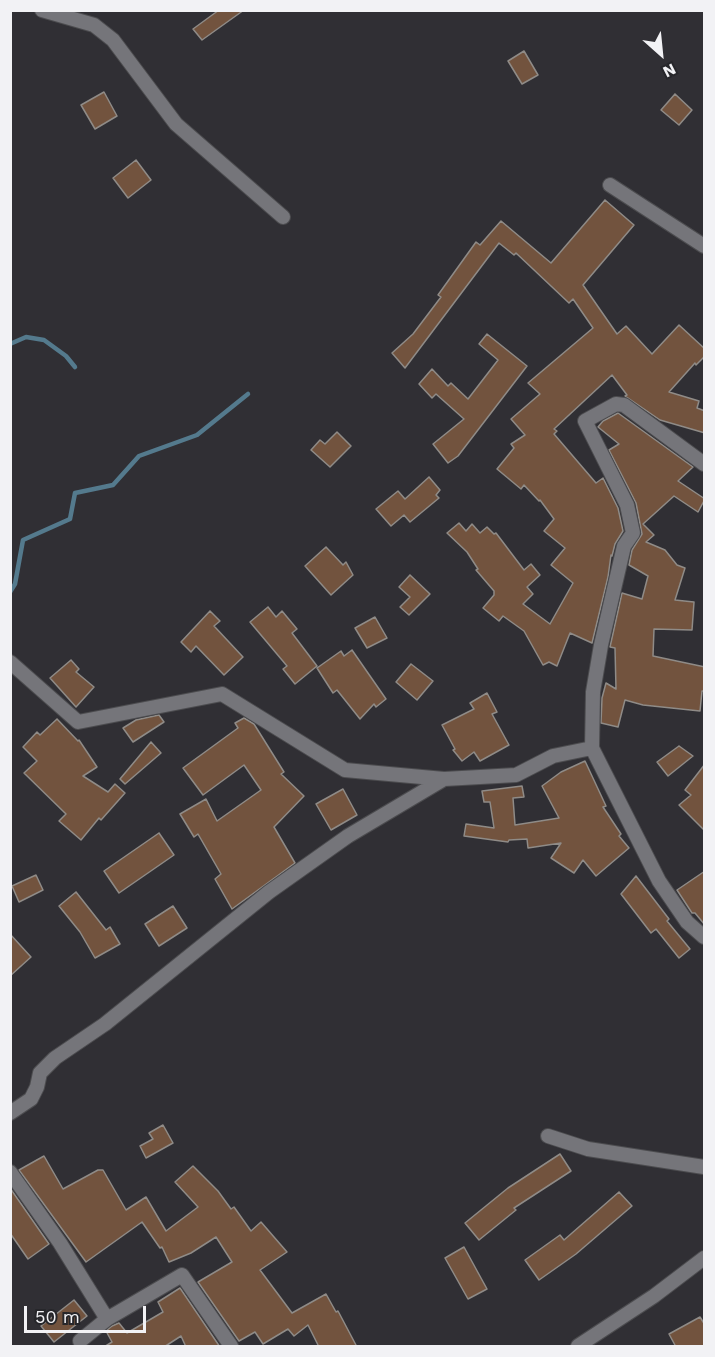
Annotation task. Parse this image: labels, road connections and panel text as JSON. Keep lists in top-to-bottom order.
{
  "scale_bar": "50 m",
  "north": "bottom right"
}
